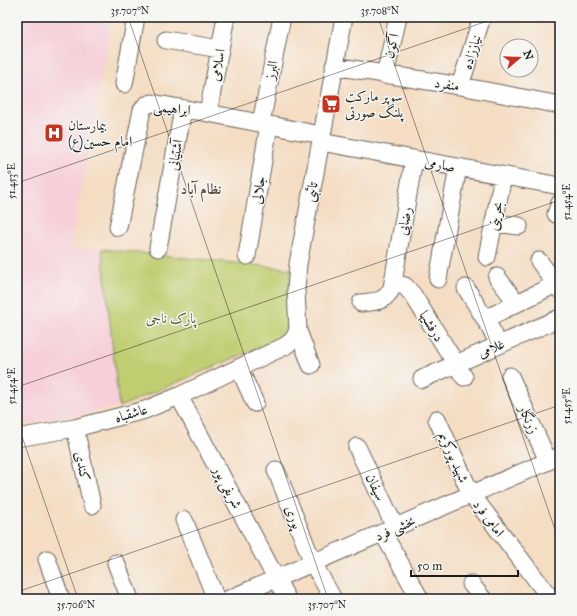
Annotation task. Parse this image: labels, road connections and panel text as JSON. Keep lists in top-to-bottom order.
{
  "streets": {
    "street": [
      "آگون",
      "نیاززاده",
      "اسلامی",
      "البرز",
      "منفرد",
      "ابراهیمی",
      "آشتیانی",
      "صارمی",
      "جلالی",
      "تائبی",
      "بحرینی",
      "رضایی",
      "درفشیها",
      "غلامی",
      "عاشقباه",
      "زرنگار",
      "شهید پورکریم",
      "کندی",
      "شریفی پور",
      "سیفان",
      "پوری",
      "امامی فرد",
      "بخشی فرد"
    ]
  },
  "crossings": [
    ["آگون", "منفرد"],
    ["نیاززاده", "منفرد"],
    ["اسلامی", "ابراهیمی"],
    ["البرز", "ابراهیمی"],
    ["البرز", "جلالی"],
    ["منفرد", "تائبی"],
    ["ابراهیمی", "آشتیانی"],
    ["ابراهیمی", "صارمی"],
    ["ابراهیمی", "جلالی"],
    ["ابراهیمی", "تائبی"],
    ["صارمی", "تائبی"],
    ["صارمی", "بحرینی"],
    ["صارمی", "رضایی"],
    ["تائبی", "عاشقباه"],
    ["رضایی", "درفشیها"],
    ["درفشیها", "غلامی"],
    ["عاشقباه", "کندی"],
    ["عاشقباه", "شریفی پور"],
    ["زرنگار", "بخشی فرد"],
    ["شهید پورکریم", "امامی فرد"],
    ["شهید پورکریم", "بخشی فرد"],
    ["شریفی پور", "بخشی فرد"],
    ["سیفان", "بخشی فرد"],
    ["پوری", "بخشی فرد"],
    ["امامی فرد", "بخشی فرد"]
  ],
  "districts": ["نظام آباد"],
  "parks": ["پارک ناجی"],
  "places": {
    "supermarket": ["سوپر مارکت پلنگ صورتی"],
    "hospital": ["بیمارستان امام حسین(ع)"]
  },
  "scale_bar": "50 m",
  "north": "right",
  "coordinates": [
    "35.707°N",
    "35.708°N",
    "51.453°E",
    "51.454°E",
    "51.455°E",
    "35.706°N"
  ]
}
